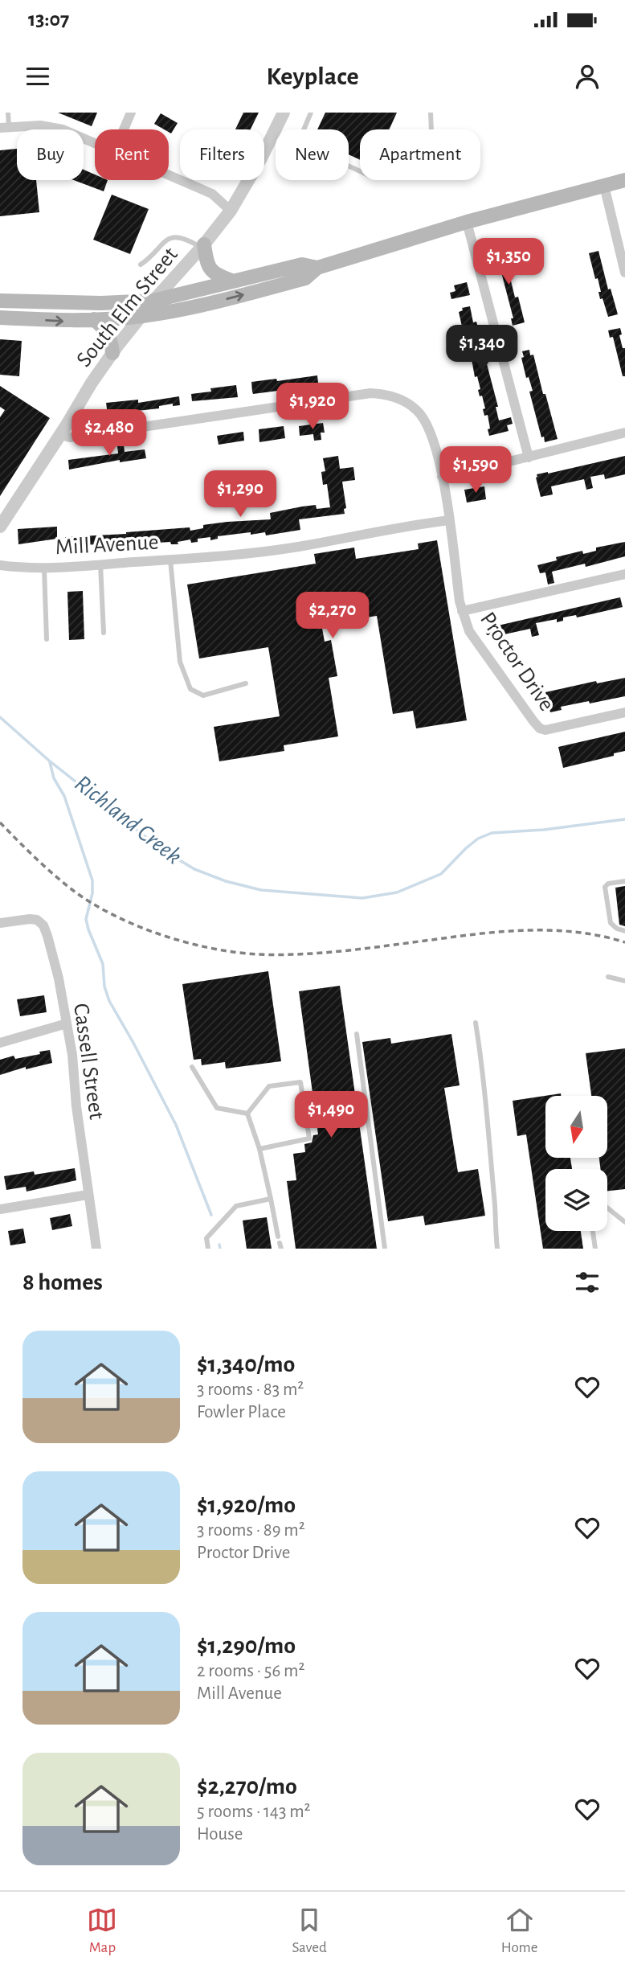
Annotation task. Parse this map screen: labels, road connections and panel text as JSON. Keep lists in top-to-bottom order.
{
  "streets": {
    "street": [
      "South Elm Street",
      "Mill Avenue",
      "Proctor Drive",
      "Cassell Street"
    ]
  },
  "crossings": [
    ["South Elm Street", "Proctor Drive"],
    ["Mill Avenue", "Proctor Drive"]
  ],
  "water": ["Richland Creek"],
  "north": "bottom",
  "page": {
    "status": "13:07",
    "header": "Keyplace",
    "chip": [
      "Buy",
      "Rent",
      "Filters",
      "New",
      "Apartment"
    ],
    "price": [
      "$1,350",
      "$1,340",
      "$1,920",
      "$2,480",
      "$1,590",
      "$1,290",
      "$2,270",
      "$1,490"
    ],
    "heading": "8 homes",
    "list": [
      {
        "name": "$1,340/mo",
        "note": "3 rooms · 83 m² · Fowler Place"
      },
      {
        "name": "$1,920/mo",
        "note": "3 rooms · 89 m² · Proctor Drive"
      },
      {
        "name": "$1,290/mo",
        "note": "2 rooms · 56 m² · Mill Avenue"
      },
      {
        "name": "$2,270/mo",
        "note": "5 rooms · 143 m² · House"
      }
    ],
    "tabs": ["Map", "Saved", "Home"]
  }
}
